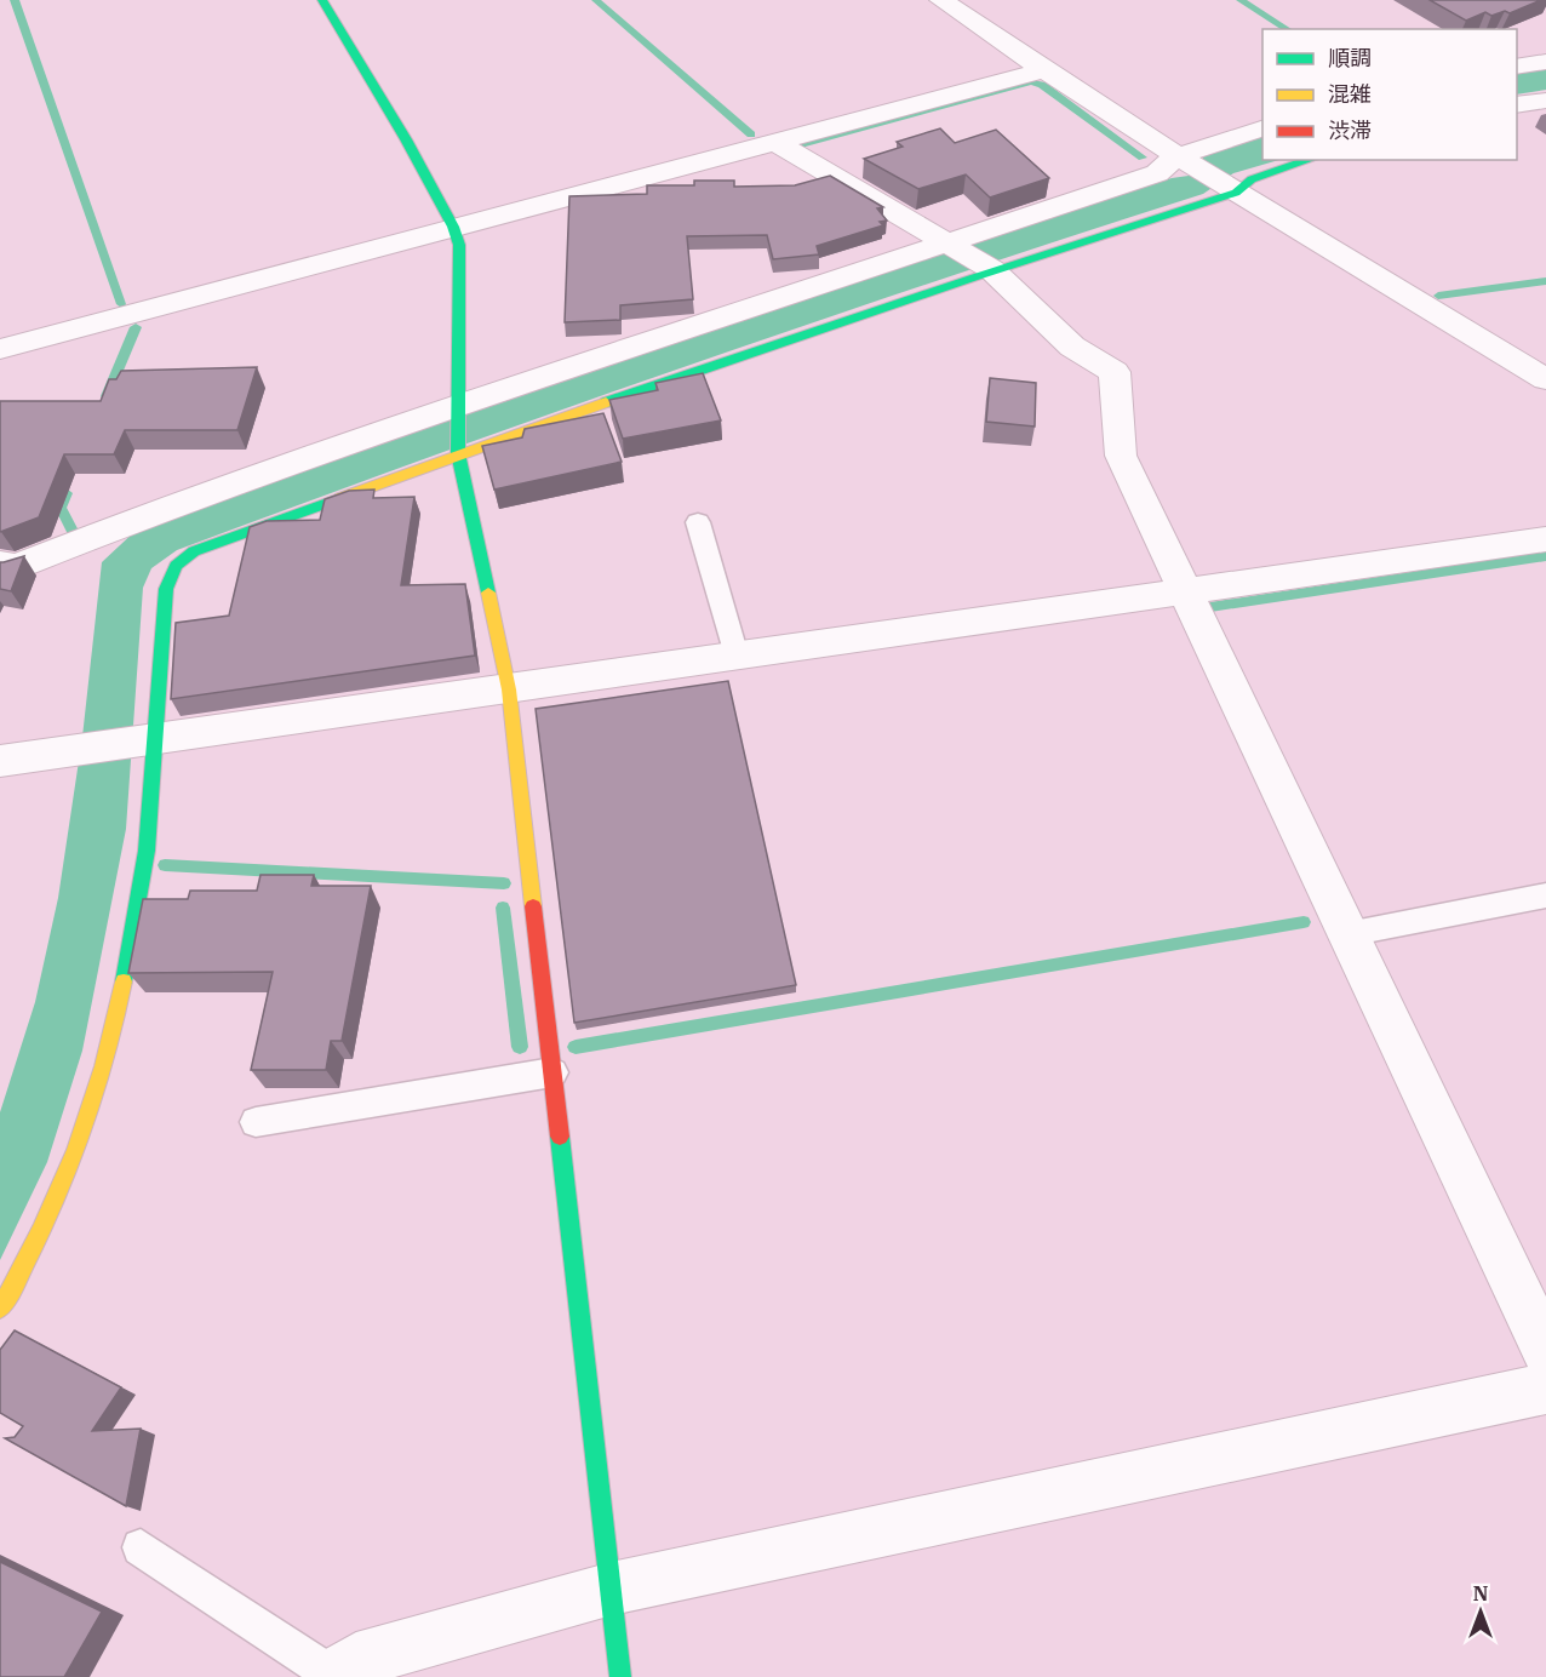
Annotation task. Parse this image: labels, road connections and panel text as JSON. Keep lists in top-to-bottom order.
{
  "legend": ["順調", "混雑", "渋滞"],
  "north": "top"
}
